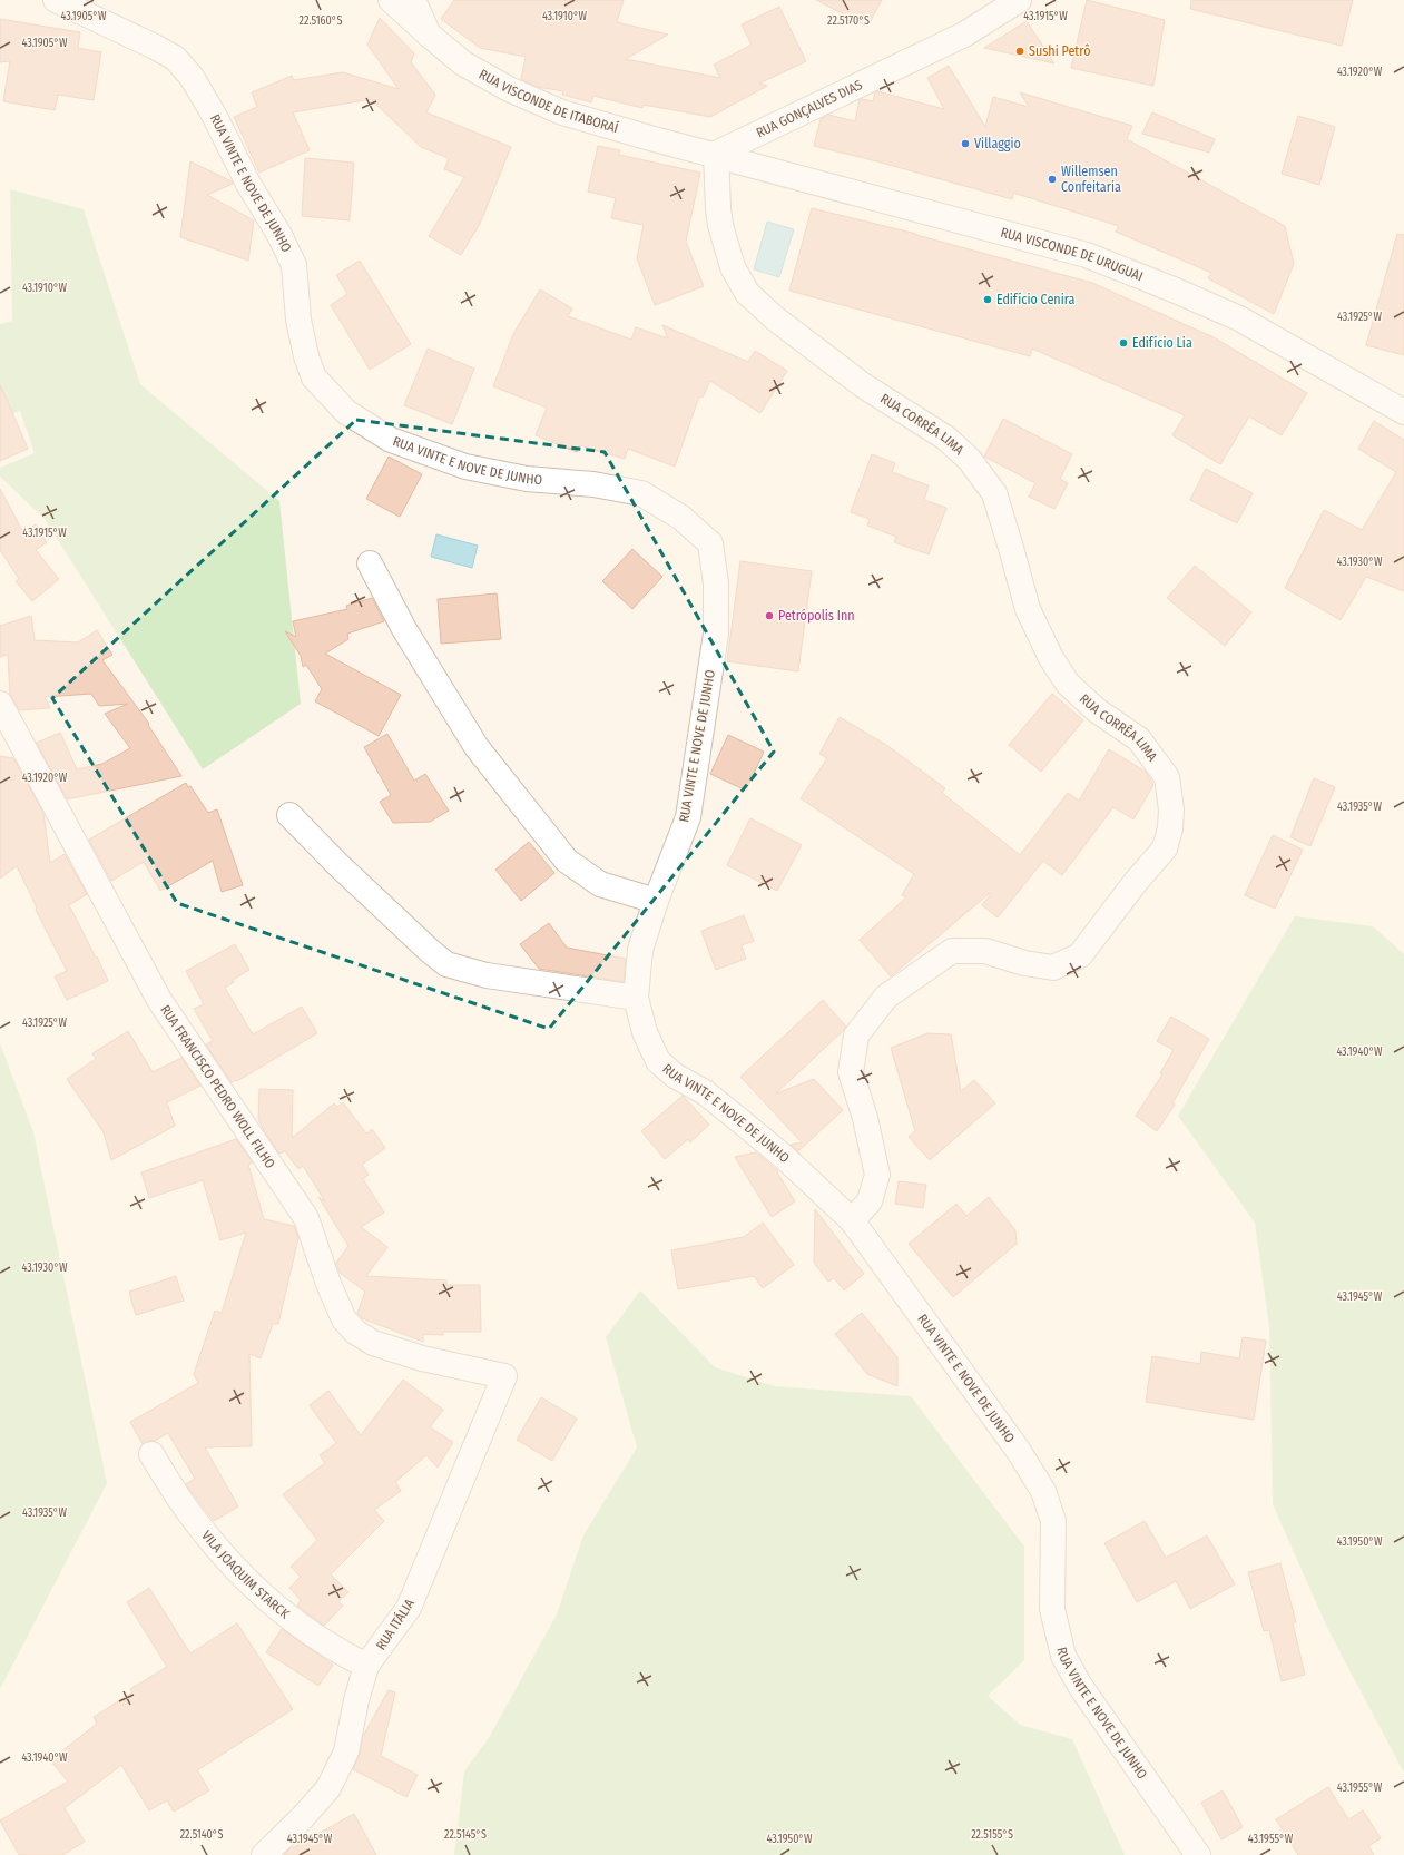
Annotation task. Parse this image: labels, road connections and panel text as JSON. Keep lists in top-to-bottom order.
{
  "streets": {
    "street": [
      "RUA VISCONDE DE ITABORAÍ",
      "RUA GONÇALVES DIAS",
      "RUA VINTE E NOVE DE JUNHO",
      "RUA VISCONDE DE URUGUAI",
      "RUA CORRÊA LIMA",
      "RUA FRANCISCO PEDRO WOLL FILHO",
      "VILA JOAQUIM STARCK",
      "RUA ITÁLIA"
    ]
  },
  "crossings": [
    ["RUA VISCONDE DE ITABORAÍ", "RUA GONÇALVES DIAS"],
    ["RUA VISCONDE DE ITABORAÍ", "RUA VISCONDE DE URUGUAI"],
    ["RUA VISCONDE DE ITABORAÍ", "RUA CORRÊA LIMA"],
    ["RUA GONÇALVES DIAS", "RUA VISCONDE DE URUGUAI"],
    ["RUA GONÇALVES DIAS", "RUA CORRÊA LIMA"],
    ["RUA VINTE E NOVE DE JUNHO", "RUA CORRÊA LIMA"],
    ["RUA VISCONDE DE URUGUAI", "RUA CORRÊA LIMA"],
    ["RUA FRANCISCO PEDRO WOLL FILHO", "RUA ITÁLIA"],
    ["VILA JOAQUIM STARCK", "RUA ITÁLIA"]
  ],
  "places": [
    "Sushi Petrô",
    "Villaggio",
    "Willemsen Confeitaria",
    "Edifício Cenira",
    "Edifício Lia",
    "Petrópolis Inn"
  ],
  "coordinates": [
    "43.1905°W",
    "43.1910°W",
    "43.1915°W",
    "22.5160°S",
    "22.5170°S",
    "43.1920°W",
    "43.1925°W",
    "43.1930°W",
    "43.1935°W",
    "43.1940°W",
    "43.1945°W",
    "43.1950°W",
    "43.1955°W",
    "22.5140°S",
    "22.5145°S",
    "22.5155°S"
  ]
}
